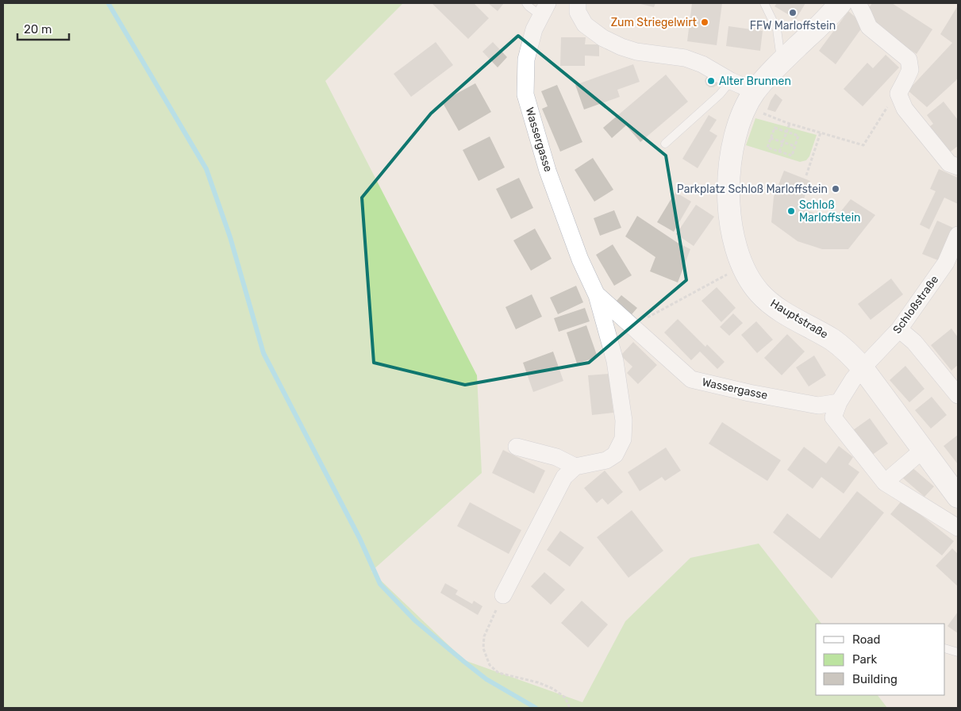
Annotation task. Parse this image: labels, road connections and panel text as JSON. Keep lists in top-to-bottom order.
{
  "streets": {
    "main road": ["Hauptstraße"],
    "street": ["Wassergasse", "Schloßstraße"]
  },
  "crossings": [
    ["Schloßstraße", "Hauptstraße"]
  ],
  "places": [
    "FFW Marloffstein",
    "Zum Striegelwirt",
    "Alter Brunnen",
    "Parkplatz Schloß Marloffstein",
    "Schloß Marloffstein"
  ],
  "legend": ["Road", "Park", "Building"],
  "scale_bar": "20 m"
}
